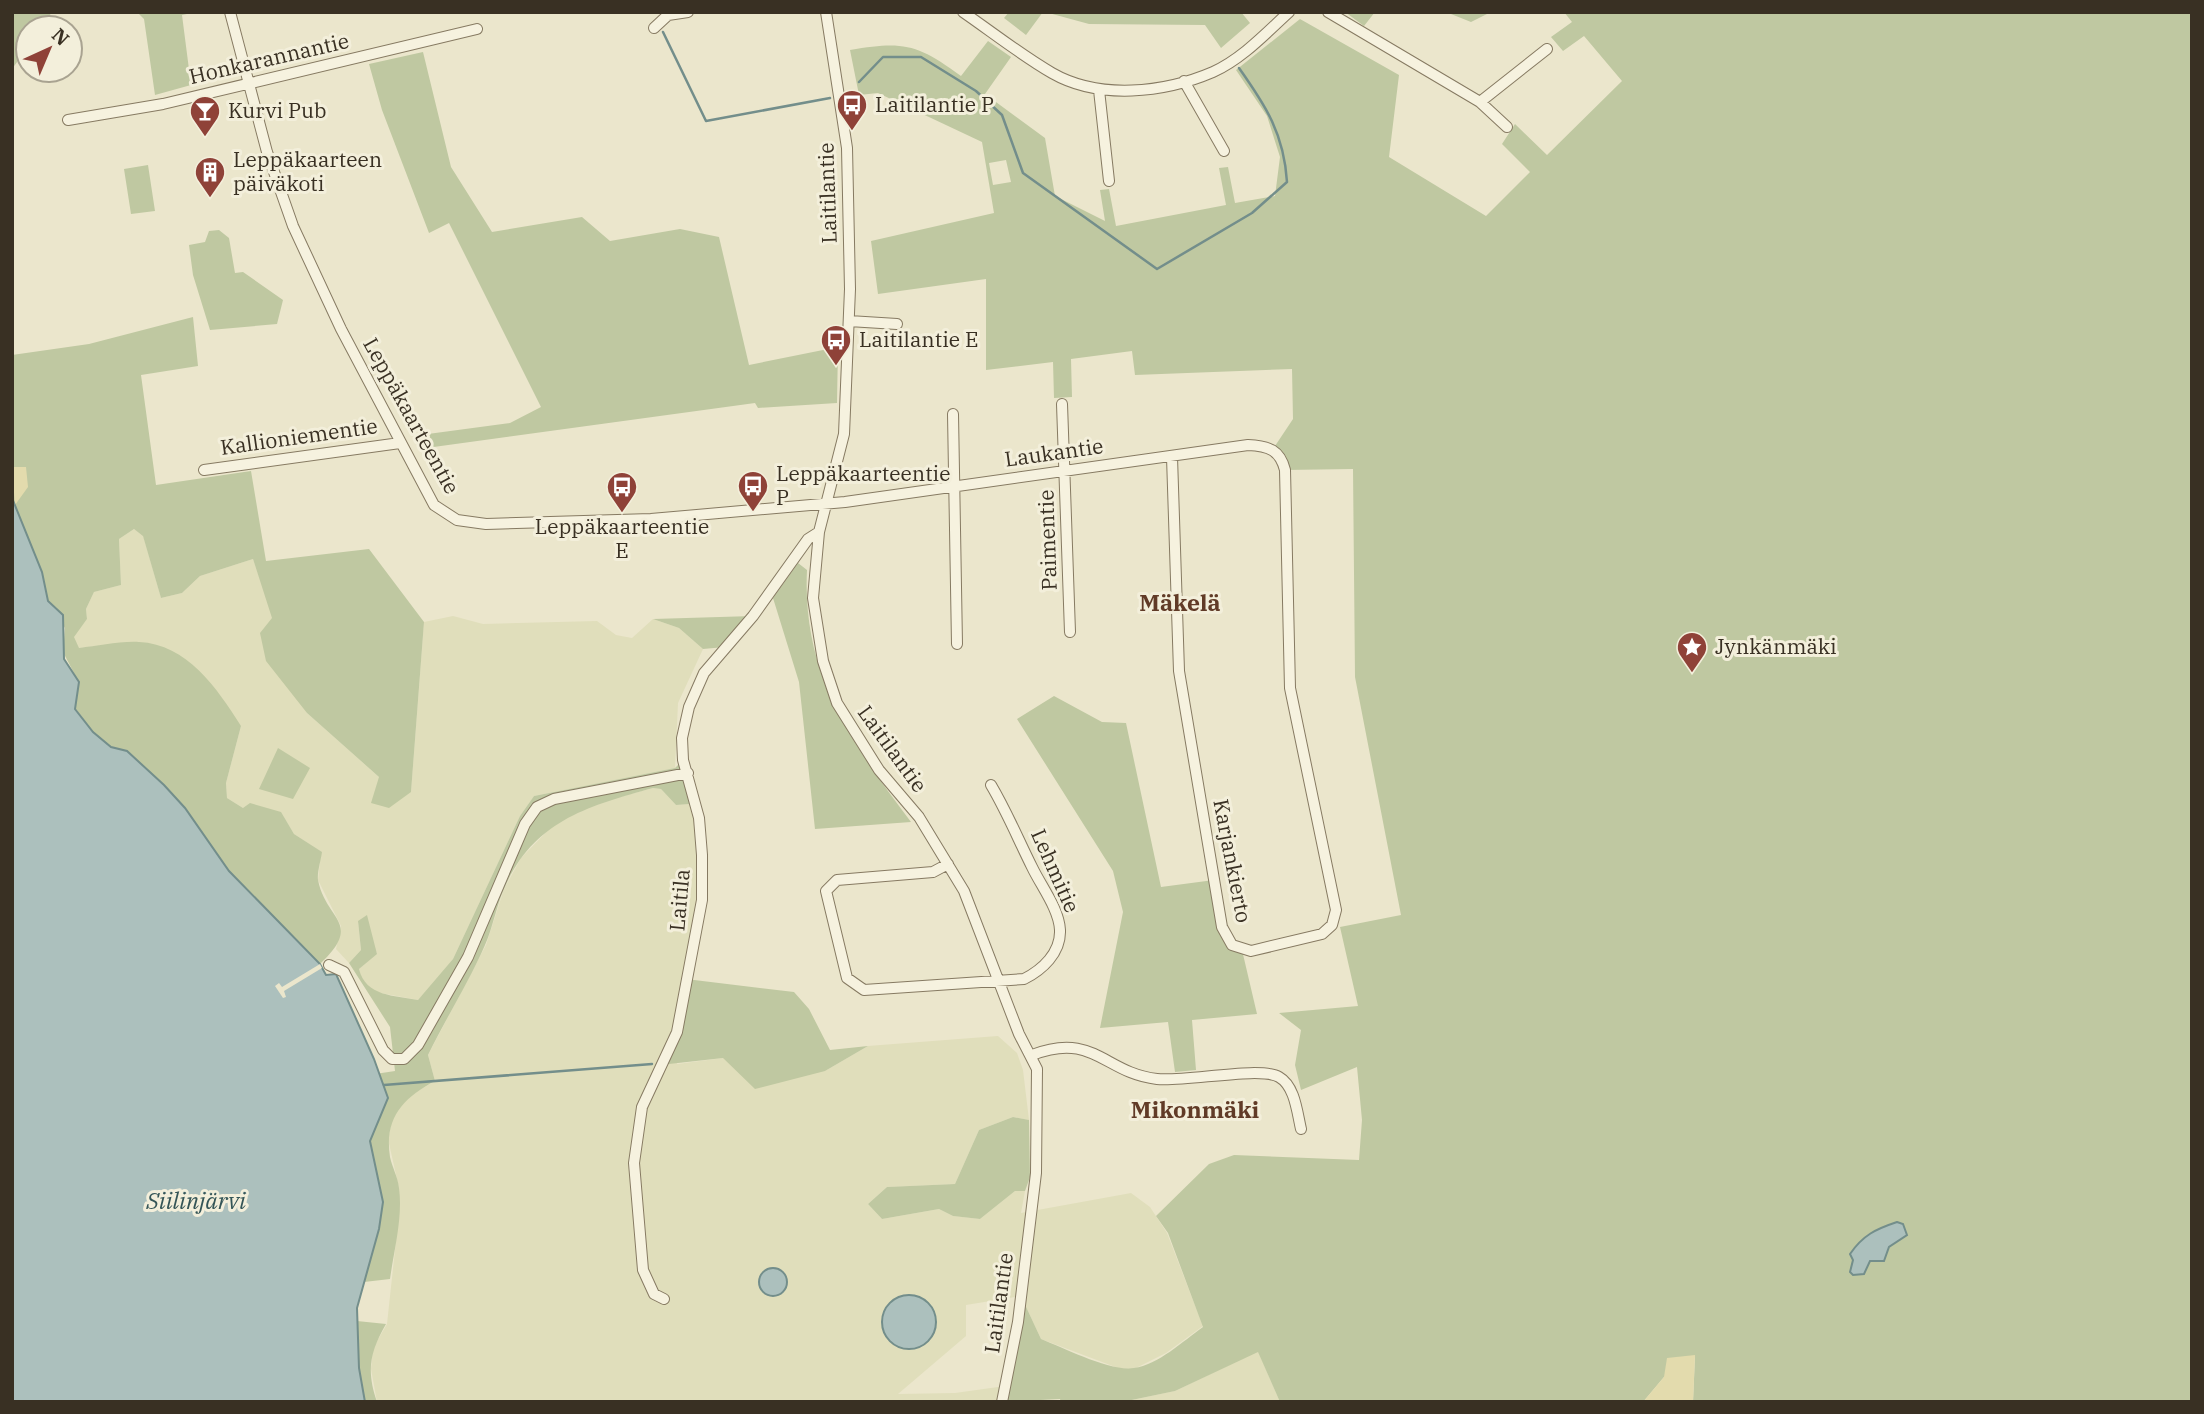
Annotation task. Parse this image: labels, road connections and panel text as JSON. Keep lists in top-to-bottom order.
{
  "streets": {
    "street": [
      "Honkarannantie",
      "Laitilantie",
      "Leppäkaarteentie",
      "Kallioniementie",
      "Laukantie",
      "Paimentie",
      "Karjankierto",
      "Lehmitie",
      "Laitila"
    ]
  },
  "crossings": [
    ["Honkarannantie", "Leppäkaarteentie"],
    ["Laitilantie", "Leppäkaarteentie"],
    ["Laitilantie", "Laukantie"],
    ["Laitilantie", "Lehmitie"],
    ["Laitilantie", "Laitila"],
    ["Leppäkaarteentie", "Kallioniementie"],
    ["Leppäkaarteentie", "Laukantie"],
    ["Laukantie", "Paimentie"],
    ["Laukantie", "Karjankierto"]
  ],
  "districts": ["Mäkelä", "Mikonmäki"],
  "water": ["Siilinjärvi"],
  "places": {
    "bus stop": [
      "Laitilantie P",
      "Laitilantie E",
      "Leppäkaarteentie P",
      "Leppäkaarteentie E"
    ],
    "bar": ["Kurvi Pub"],
    "building": ["Leppäkaarteen päiväkoti"],
    "place": ["Jynkänmäki"]
  },
  "north": "top right"
}
